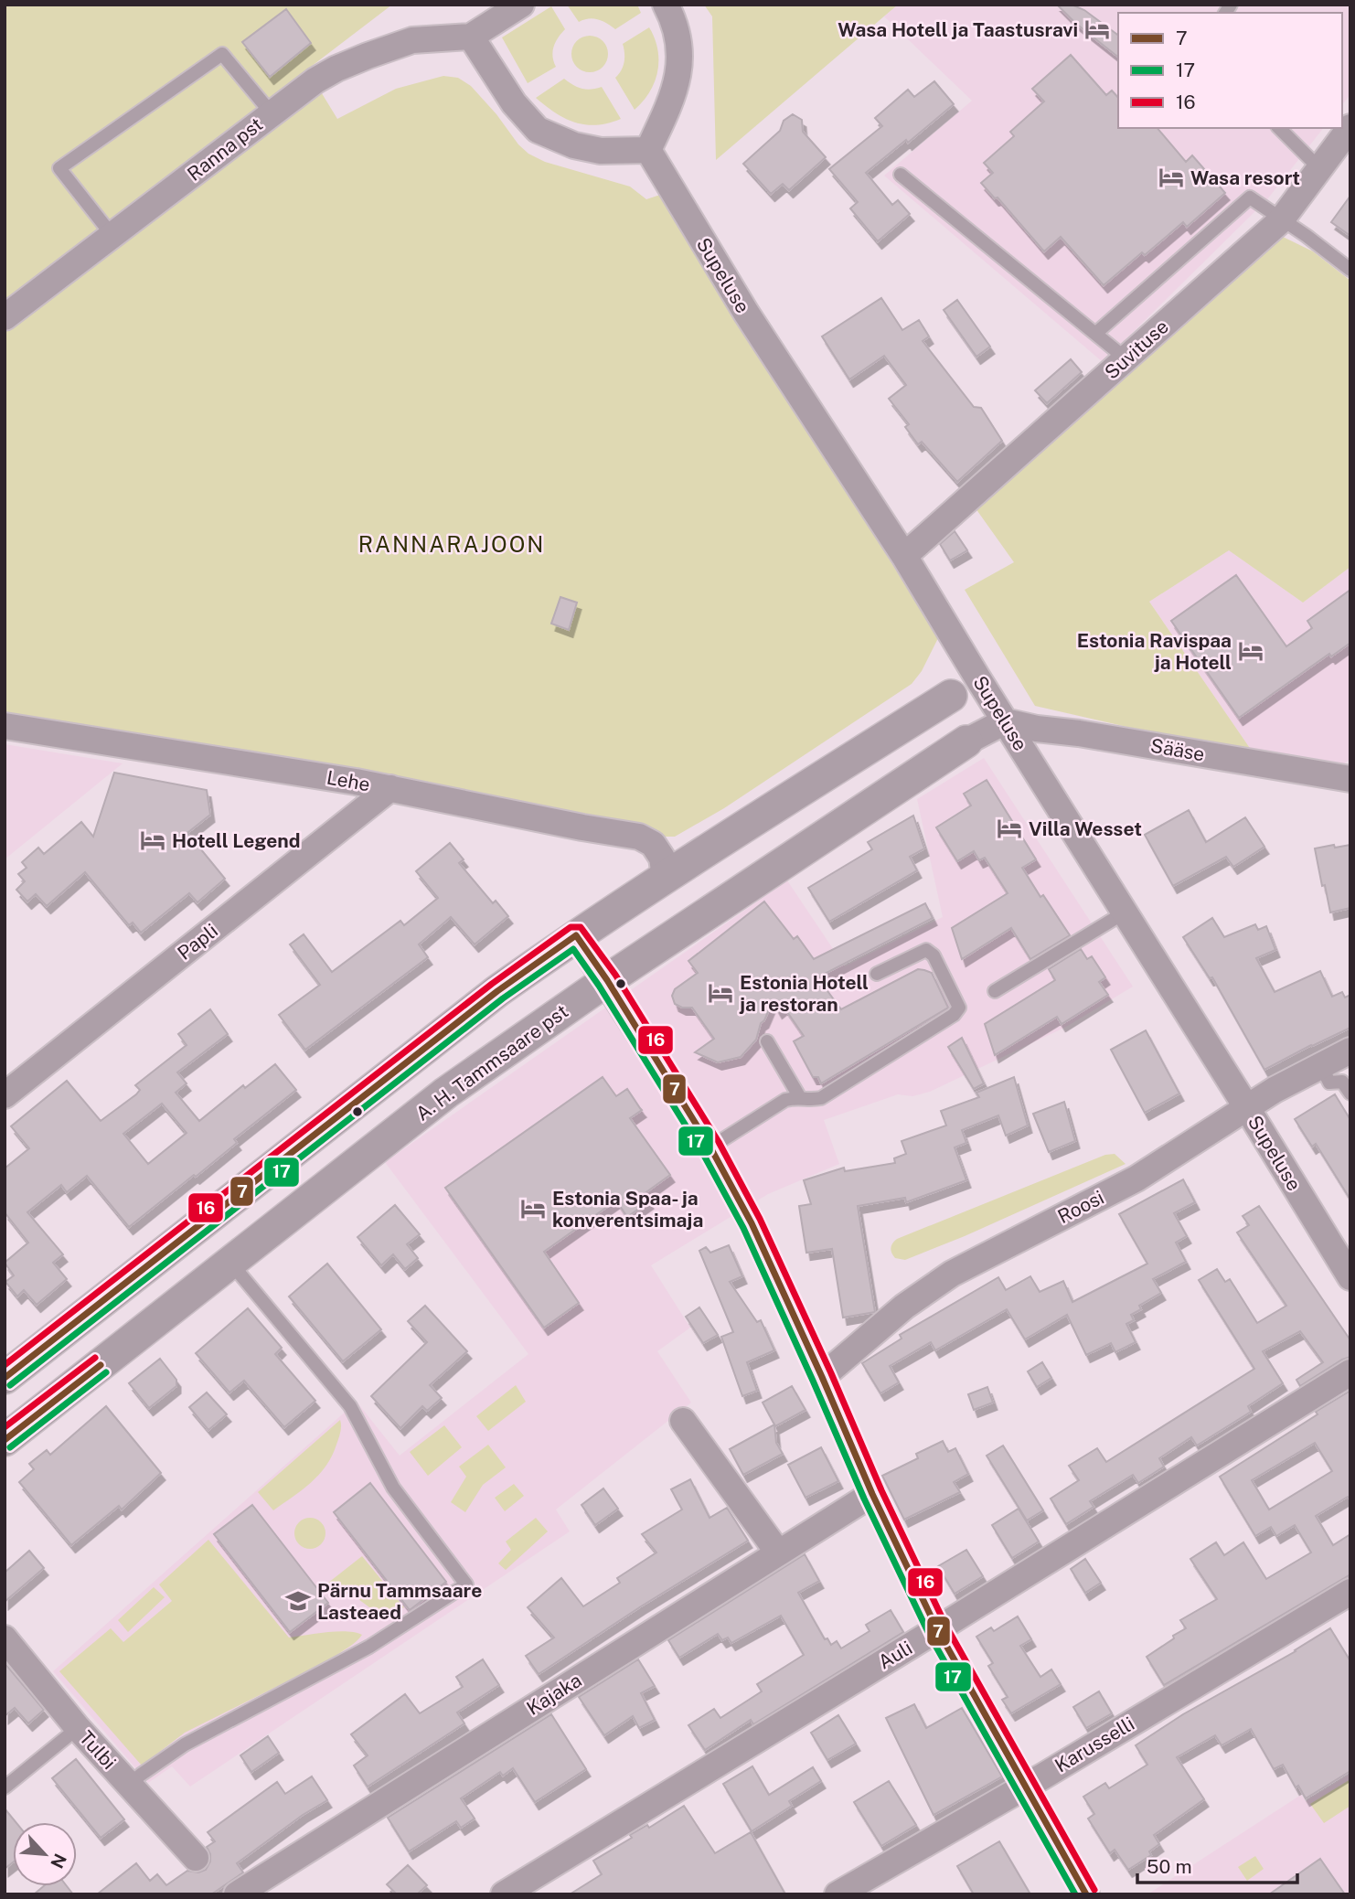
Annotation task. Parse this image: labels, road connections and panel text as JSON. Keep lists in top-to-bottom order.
{
  "streets": {
    "street": [
      "Ranna pst",
      "Supeluse",
      "Suvituse",
      "Sääse",
      "Lehe",
      "Papli",
      "A. H. Tammsaare pst",
      "Roosi",
      "Auli",
      "Kajaka",
      "Karusselli",
      "Tulbi"
    ]
  },
  "crossings": [
    ["Supeluse", "Suvituse"],
    ["Supeluse", "Sääse"],
    ["Supeluse", "A. H. Tammsaare pst"],
    ["Supeluse", "Roosi"],
    ["Sääse", "A. H. Tammsaare pst"],
    ["Lehe", "Papli"]
  ],
  "districts": ["RANNARAJOON"],
  "places": {
    "hotel": [
      "Wasa Hotell ja Taastusravi",
      "Wasa resort",
      "Estonia Ravispaa ja Hotell",
      "Villa Wesset",
      "Hotell Legend",
      "Estonia Hotell ja restoran",
      "Estonia Spaa- ja konverentsimaja"
    ],
    "school or university": ["Pärnu Tammsaare Lasteaed"]
  },
  "lines": ["transit line 16", "transit line 7", "transit line 17"],
  "legend": ["7", "17", "16"],
  "scale_bar": "50 m",
  "north": "bottom right"
}
